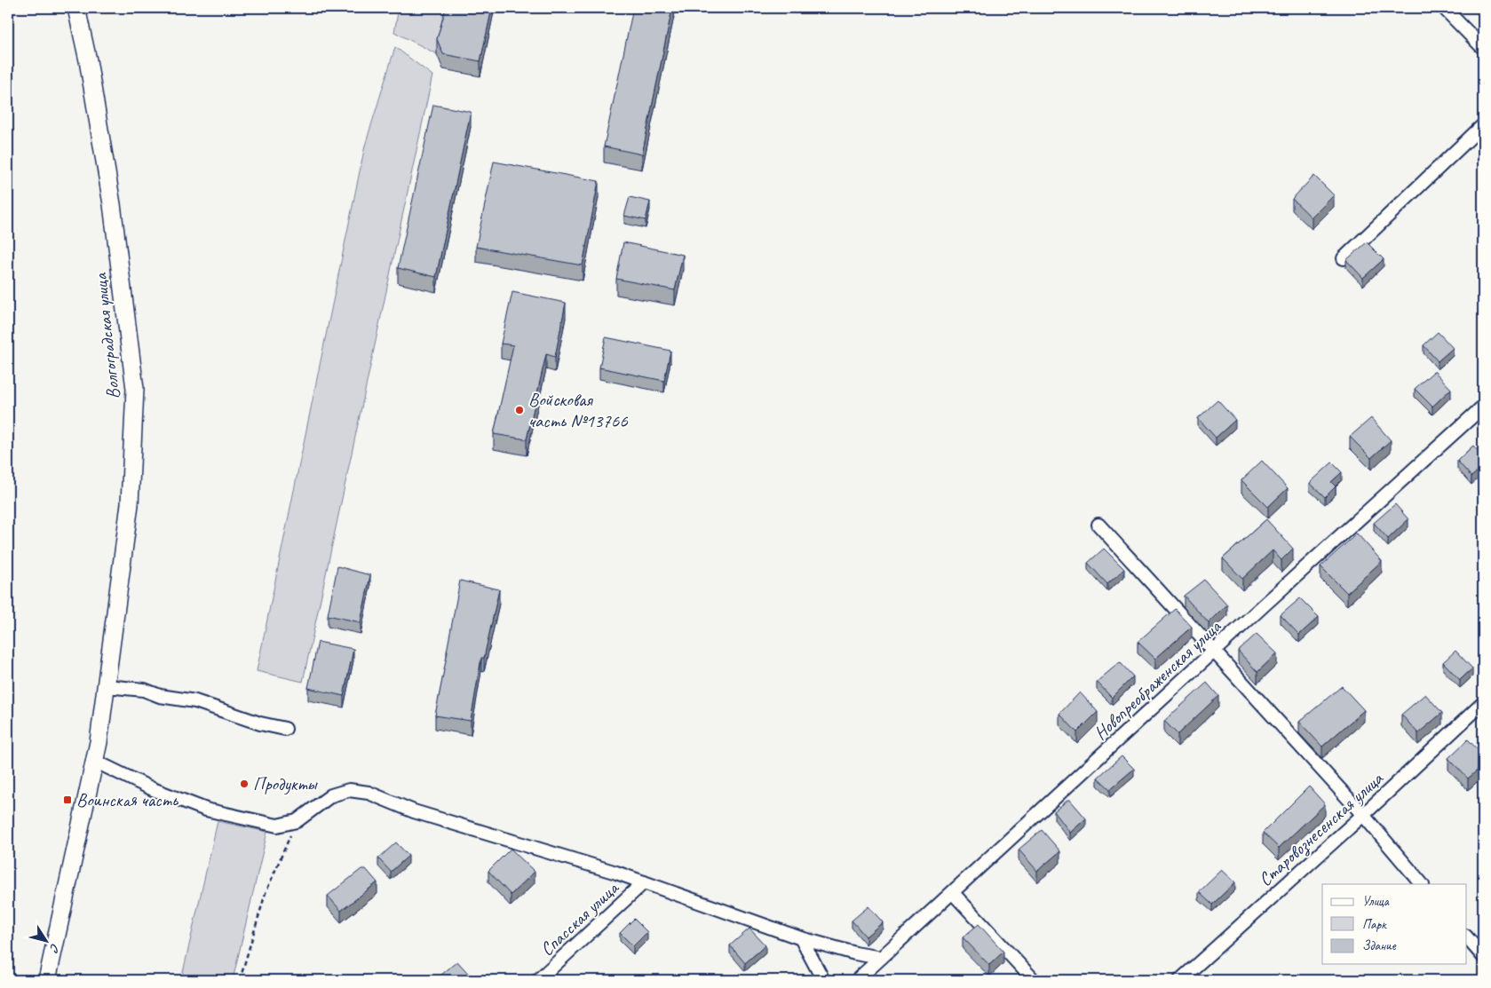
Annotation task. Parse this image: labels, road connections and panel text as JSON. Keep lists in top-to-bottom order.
{
  "streets": {
    "main road": ["Волгоградская улица"],
    "street": ["Новопреображенская улица", "Старовознесенская улица", "Спасская улица"]
  },
  "places": {
    "other": ["Войсковая часть №13766", "Продукты"],
    "transit": ["Воинская часть"]
  },
  "legend": ["Улица", "Парк", "Здание"],
  "north": "bottom right"
}
